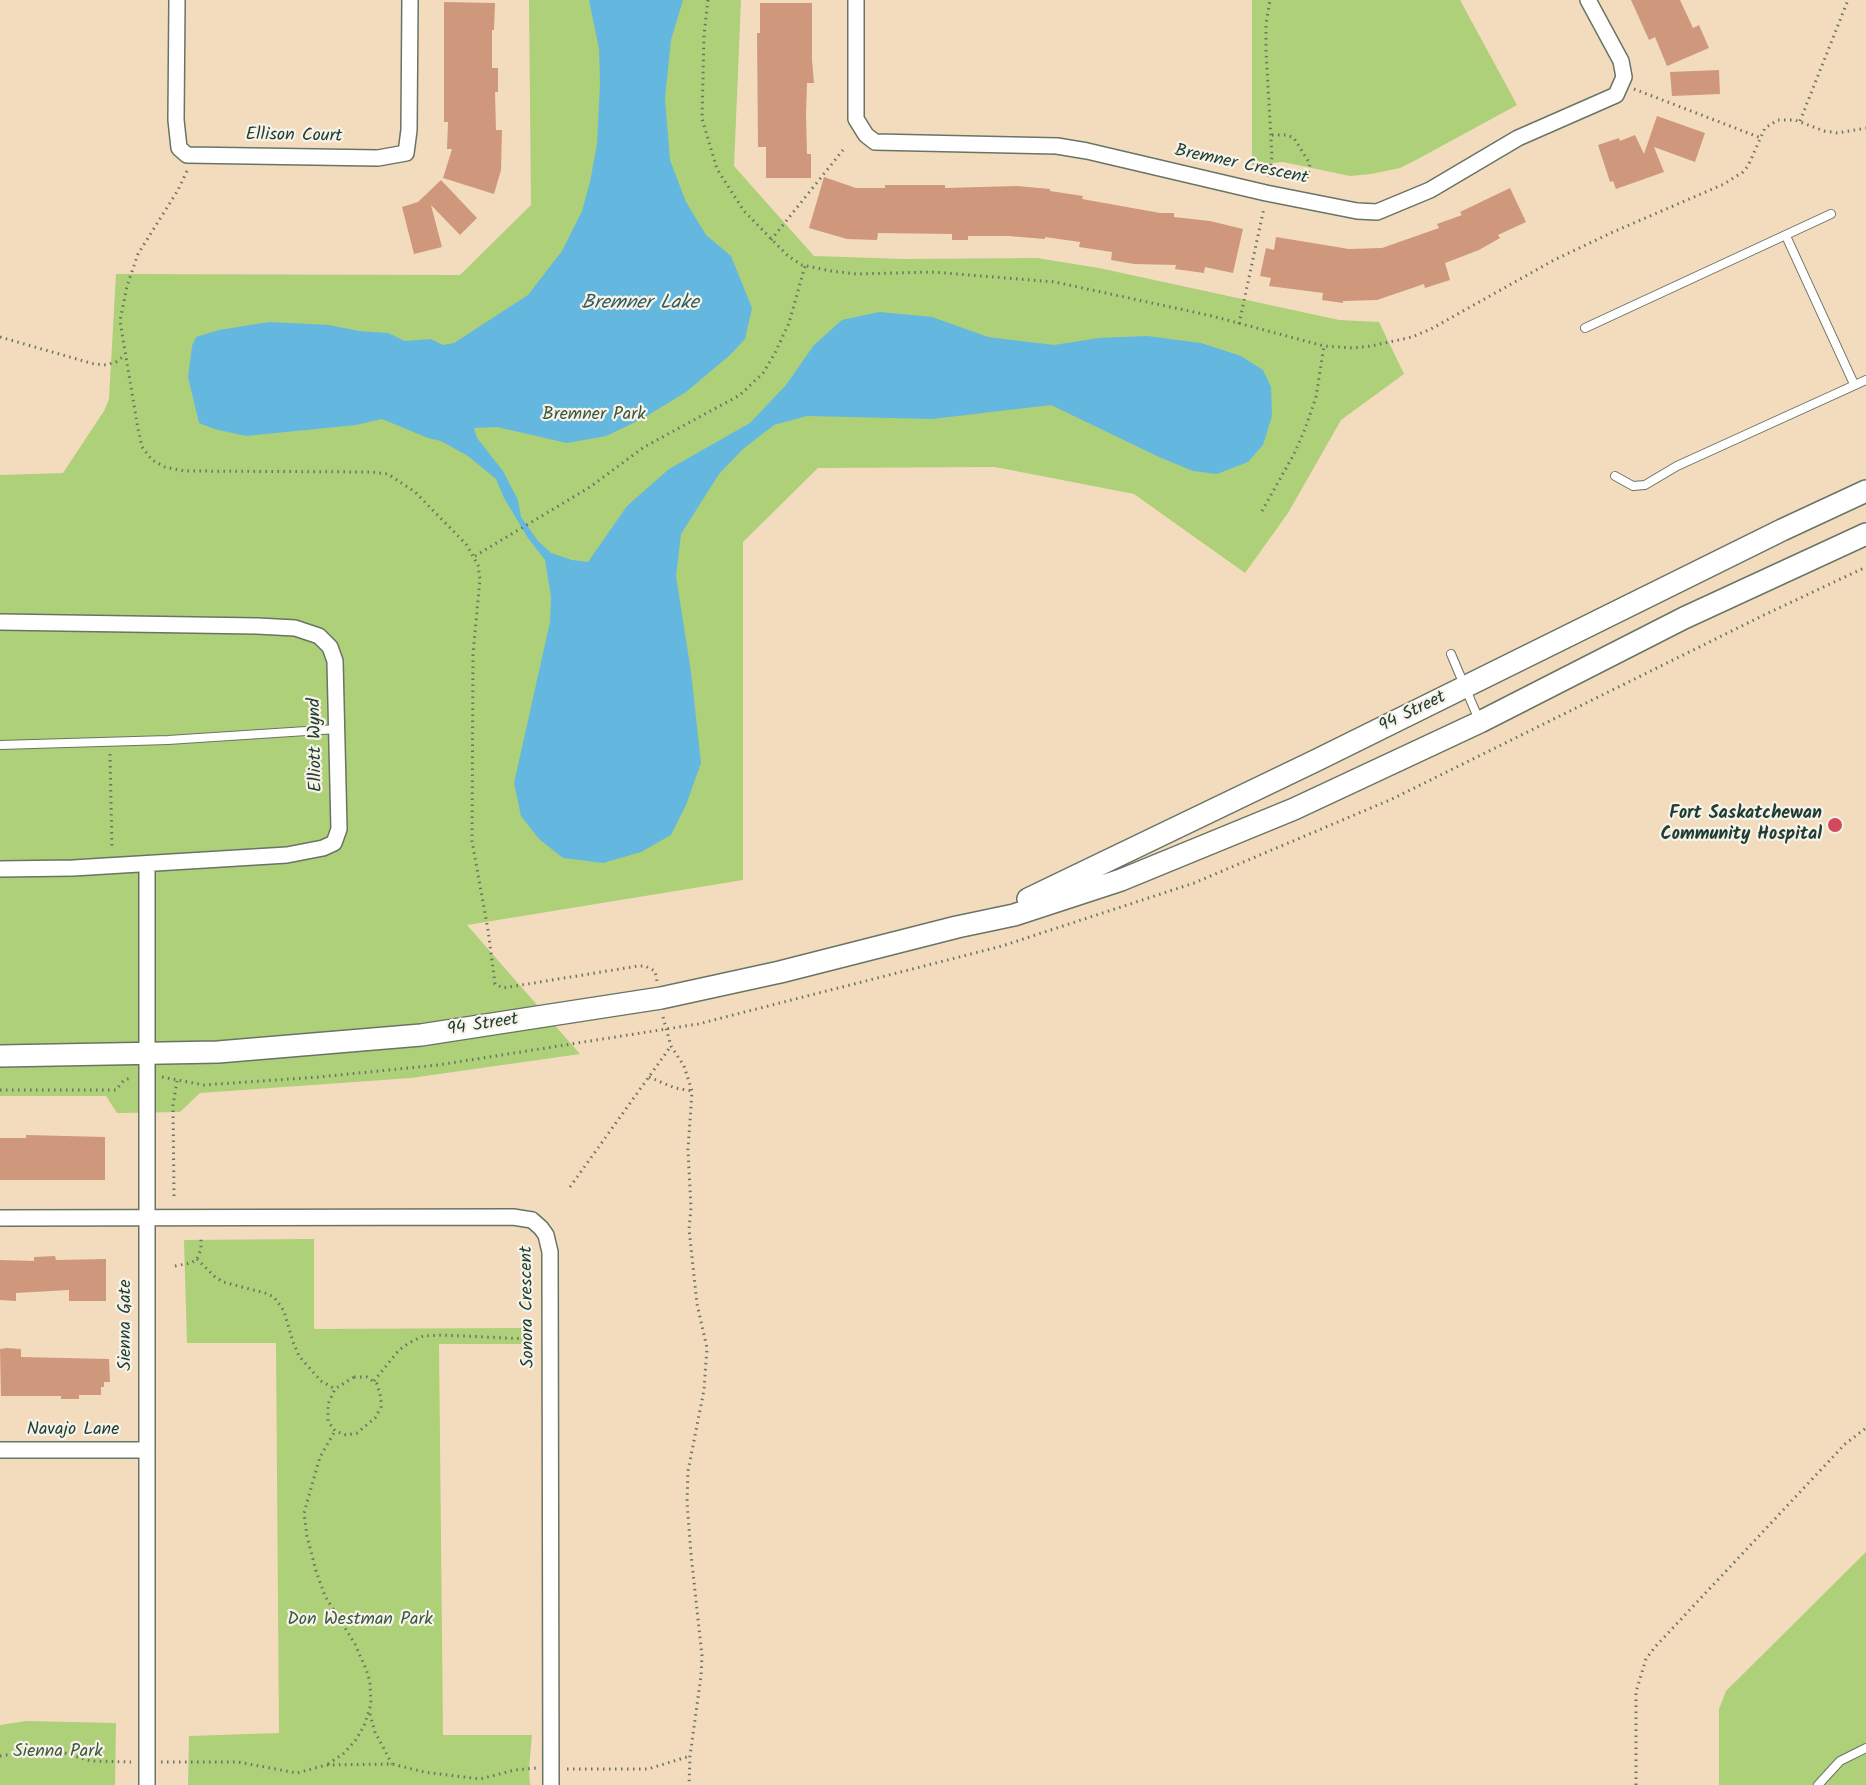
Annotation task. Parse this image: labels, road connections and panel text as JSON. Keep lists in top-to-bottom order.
{
  "streets": {
    "main road": ["94 Street"],
    "street": [
      "Ellison Court",
      "Bremner Crescent",
      "Elliott Wynd",
      "Sonora Crescent",
      "Sienna Gate",
      "Navajo Lane"
    ]
  },
  "crossings": [
    ["94 Street", "Sienna Gate"],
    ["Elliott Wynd", "Sienna Gate"],
    ["Sonora Crescent", "Sienna Gate"],
    ["Sienna Gate", "Navajo Lane"]
  ],
  "water": ["Bremner Lake"],
  "parks": ["Bremner Park", "Don Westman Park", "Sienna Park"],
  "places": ["Fort Saskatchewan Community Hospital"]
}
